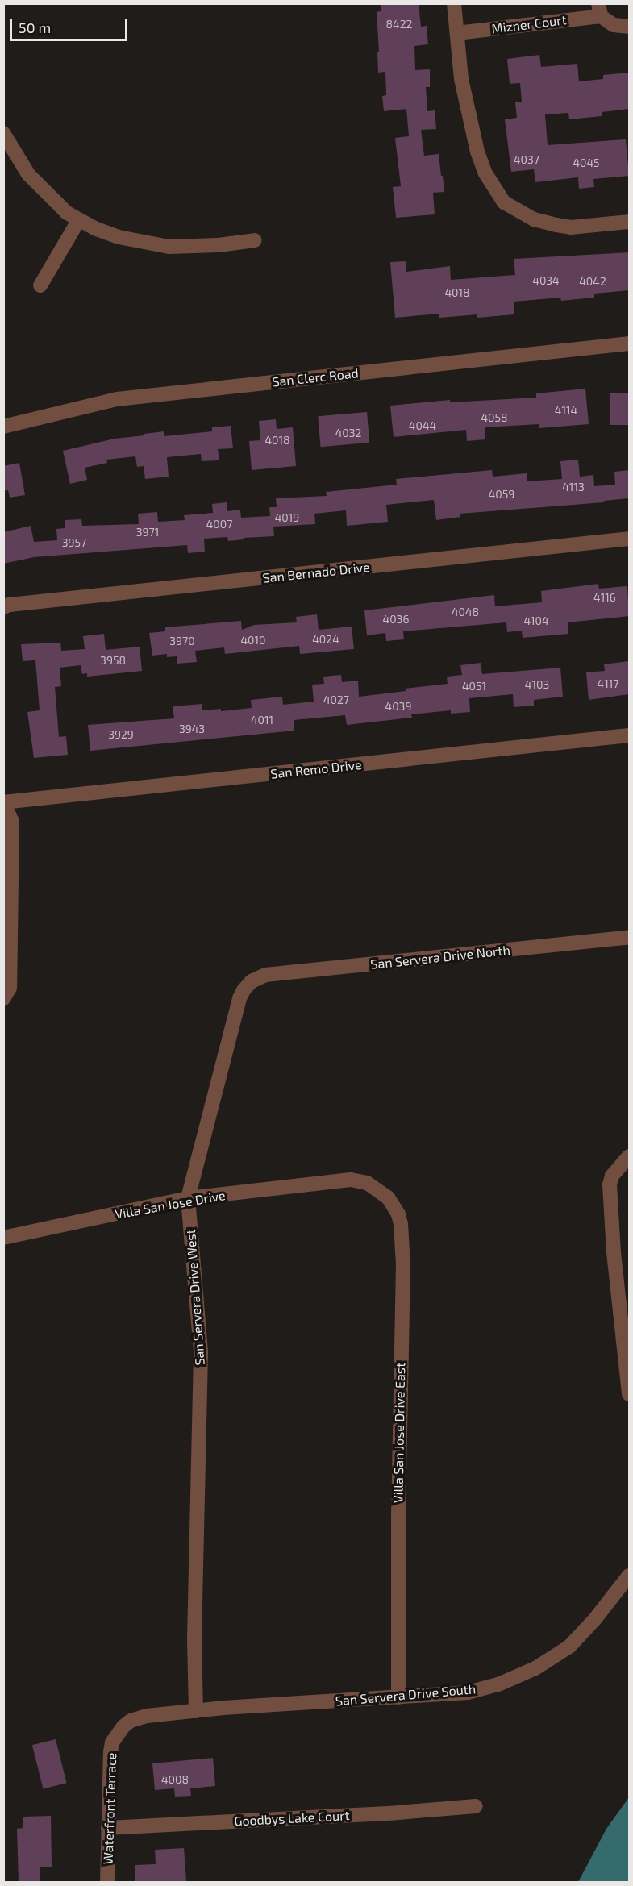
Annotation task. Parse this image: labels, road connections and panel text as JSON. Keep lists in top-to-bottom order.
{
  "streets": {
    "street": [
      "Mizner Court",
      "San Clerc Road",
      "San Bernado Drive",
      "San Remo Drive",
      "San Servera Drive North",
      "Villa San Jose Drive",
      "San Servera Drive West",
      "Villa San Jose Drive East",
      "San Servera Drive South",
      "Waterfront Terrace",
      "Goodbys Lake Court"
    ]
  },
  "crossings": [
    ["San Servera Drive North", "San Servera Drive West"],
    ["Villa San Jose Drive", "San Servera Drive West"],
    ["Villa San Jose Drive", "Villa San Jose Drive East"],
    ["San Servera Drive West", "San Servera Drive South"],
    ["San Servera Drive West", "Waterfront Terrace"],
    ["Villa San Jose Drive East", "San Servera Drive South"],
    ["San Servera Drive South", "Waterfront Terrace"],
    ["Waterfront Terrace", "Goodbys Lake Court"]
  ],
  "house_numbers": [
    "8422",
    "4037",
    "4045",
    "4034",
    "4042",
    "4018",
    "4114",
    "4058",
    "4044",
    "4032",
    "4018",
    "4113",
    "4059",
    "4019",
    "4007",
    "3971",
    "3957",
    "4116",
    "4048",
    "4036",
    "4104",
    "4024",
    "4010",
    "3970",
    "3958",
    "4117",
    "4103",
    "4051",
    "4027",
    "4039",
    "4011",
    "3943",
    "3929",
    "4008"
  ],
  "scale_bar": "50 m"
}
